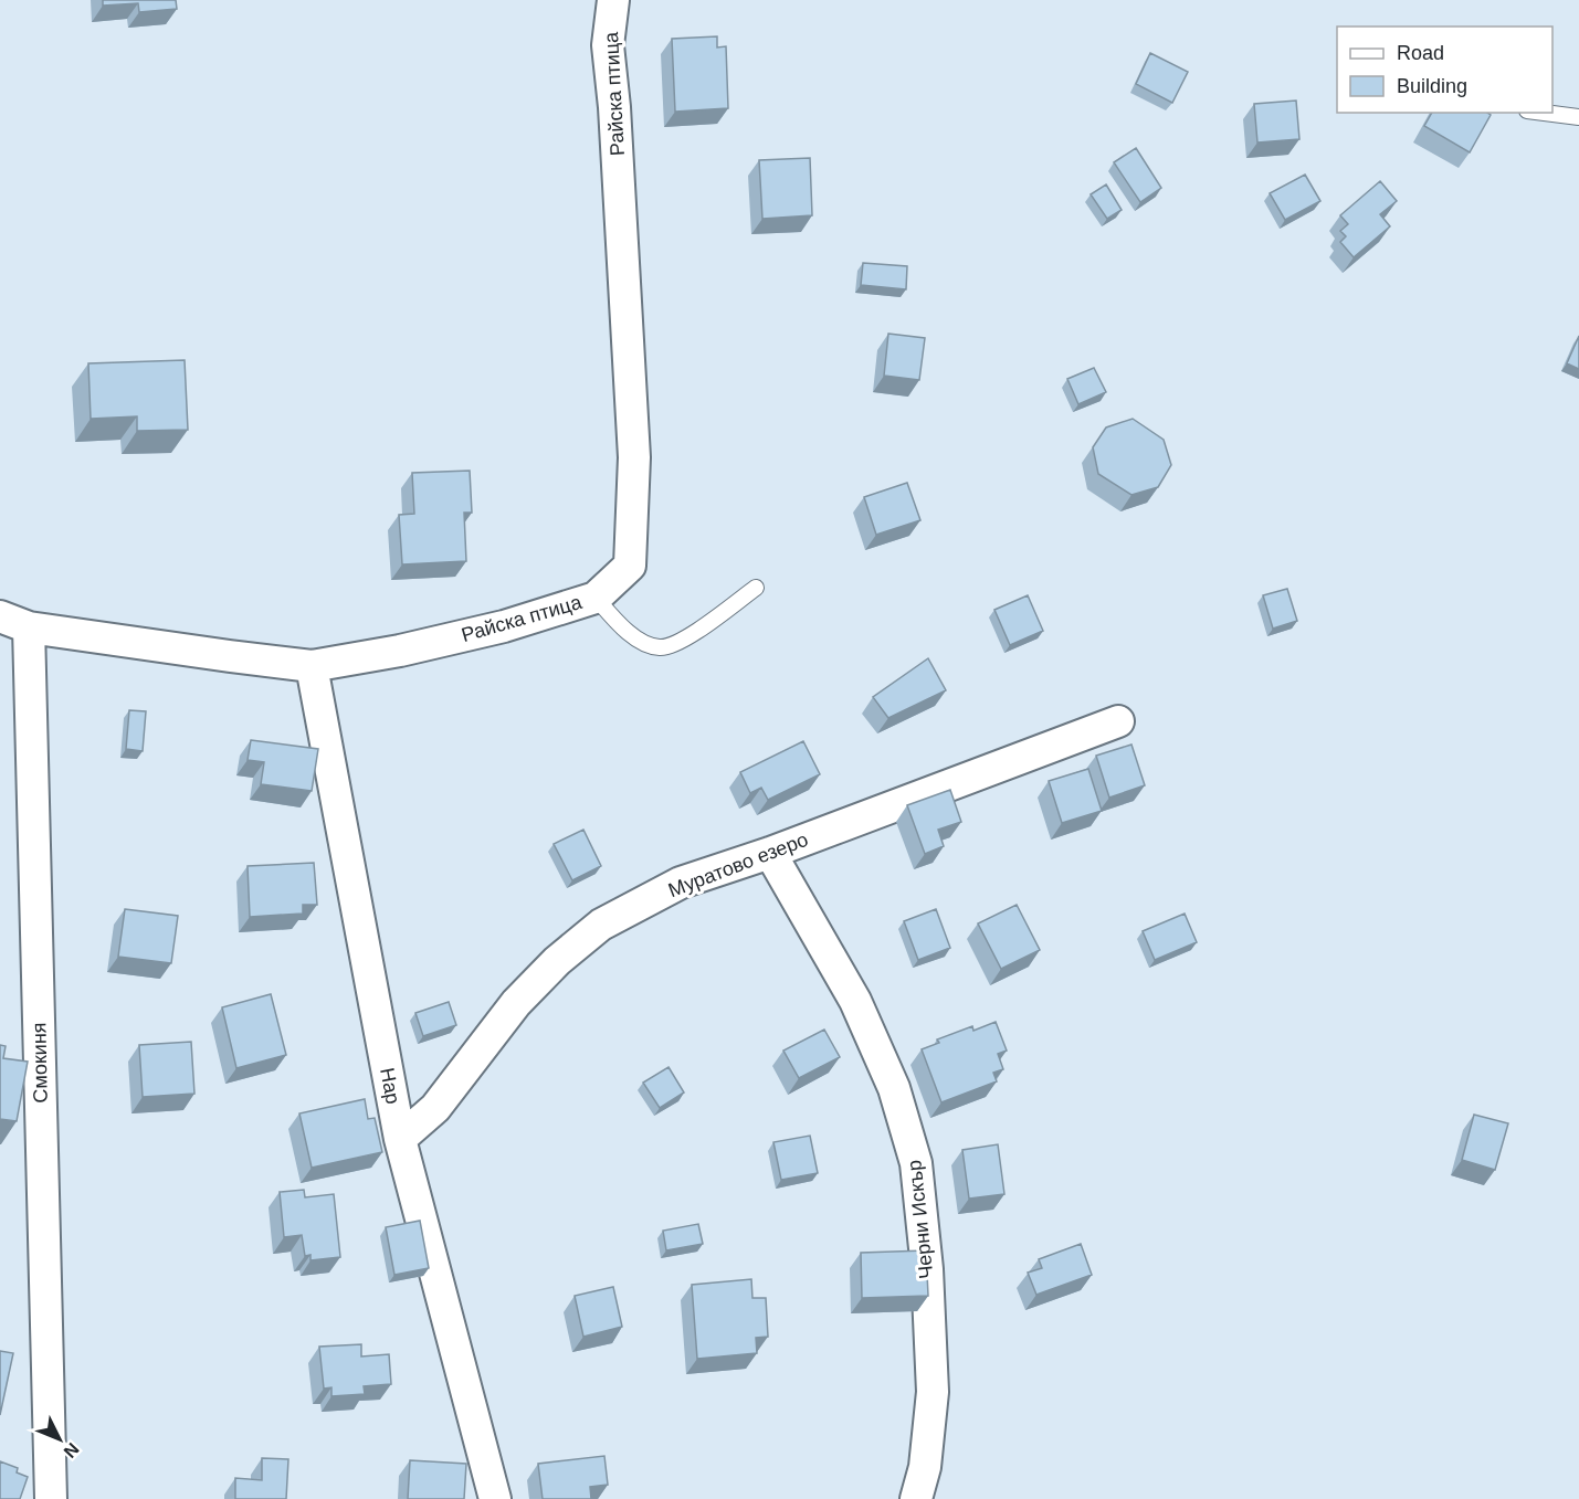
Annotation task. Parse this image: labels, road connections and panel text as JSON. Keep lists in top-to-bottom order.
{
  "streets": {
    "street": [
      "Райска птица",
      "Муратово езеро",
      "Смокиня",
      "Нар",
      "Черни Искър"
    ]
  },
  "crossings": [
    ["Райска птица", "Смокиня"],
    ["Райска птица", "Нар"],
    ["Муратово езеро", "Нар"],
    ["Муратово езеро", "Черни Искър"]
  ],
  "legend": ["Road", "Building"],
  "north": "bottom right"
}
